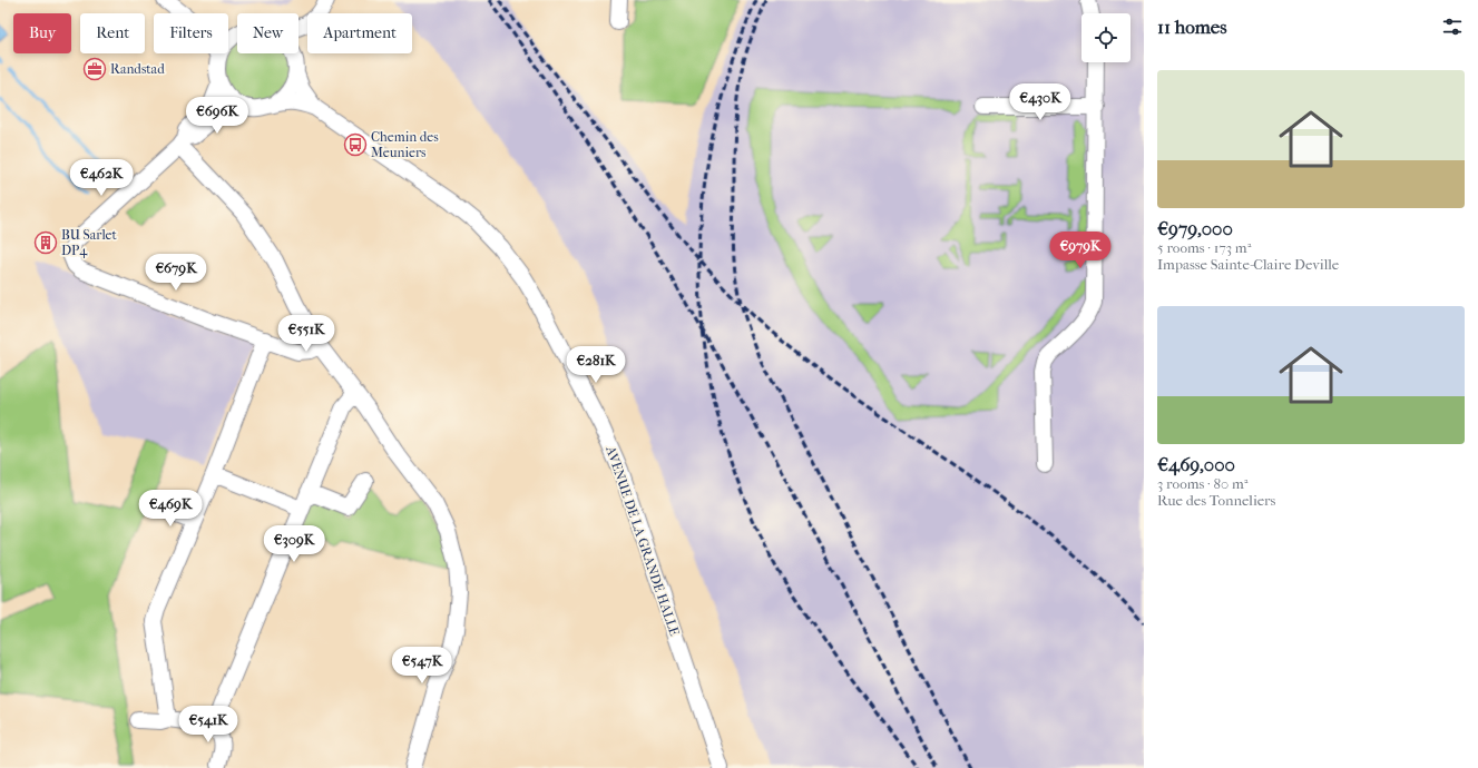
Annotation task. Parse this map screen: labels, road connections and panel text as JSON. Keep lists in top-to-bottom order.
{
  "streets": {
    "street": ["AVENUE DE LA GRANDE HALLE"]
  },
  "places": {
    "office": ["Randstad"],
    "bus stop": ["Chemin des Meuniers"],
    "building": ["BU Sarlet DP4"]
  },
  "page": {
    "heading": "11 homes",
    "chip": [
      "Buy",
      "Rent",
      "Filters",
      "New",
      "Apartment"
    ],
    "list": [
      {
        "name": "€979,000",
        "note": "5 rooms · 173 m² · Impasse Sainte-Claire Deville"
      },
      {
        "name": "€469,000",
        "note": "3 rooms · 80 m² · Rue des Tonneliers"
      }
    ],
    "price": [
      "€430K",
      "€696K",
      "€462K",
      "€979K",
      "€679K",
      "€551K",
      "€281K",
      "€469K",
      "€309K",
      "€547K",
      "€541K"
    ]
  }
}
